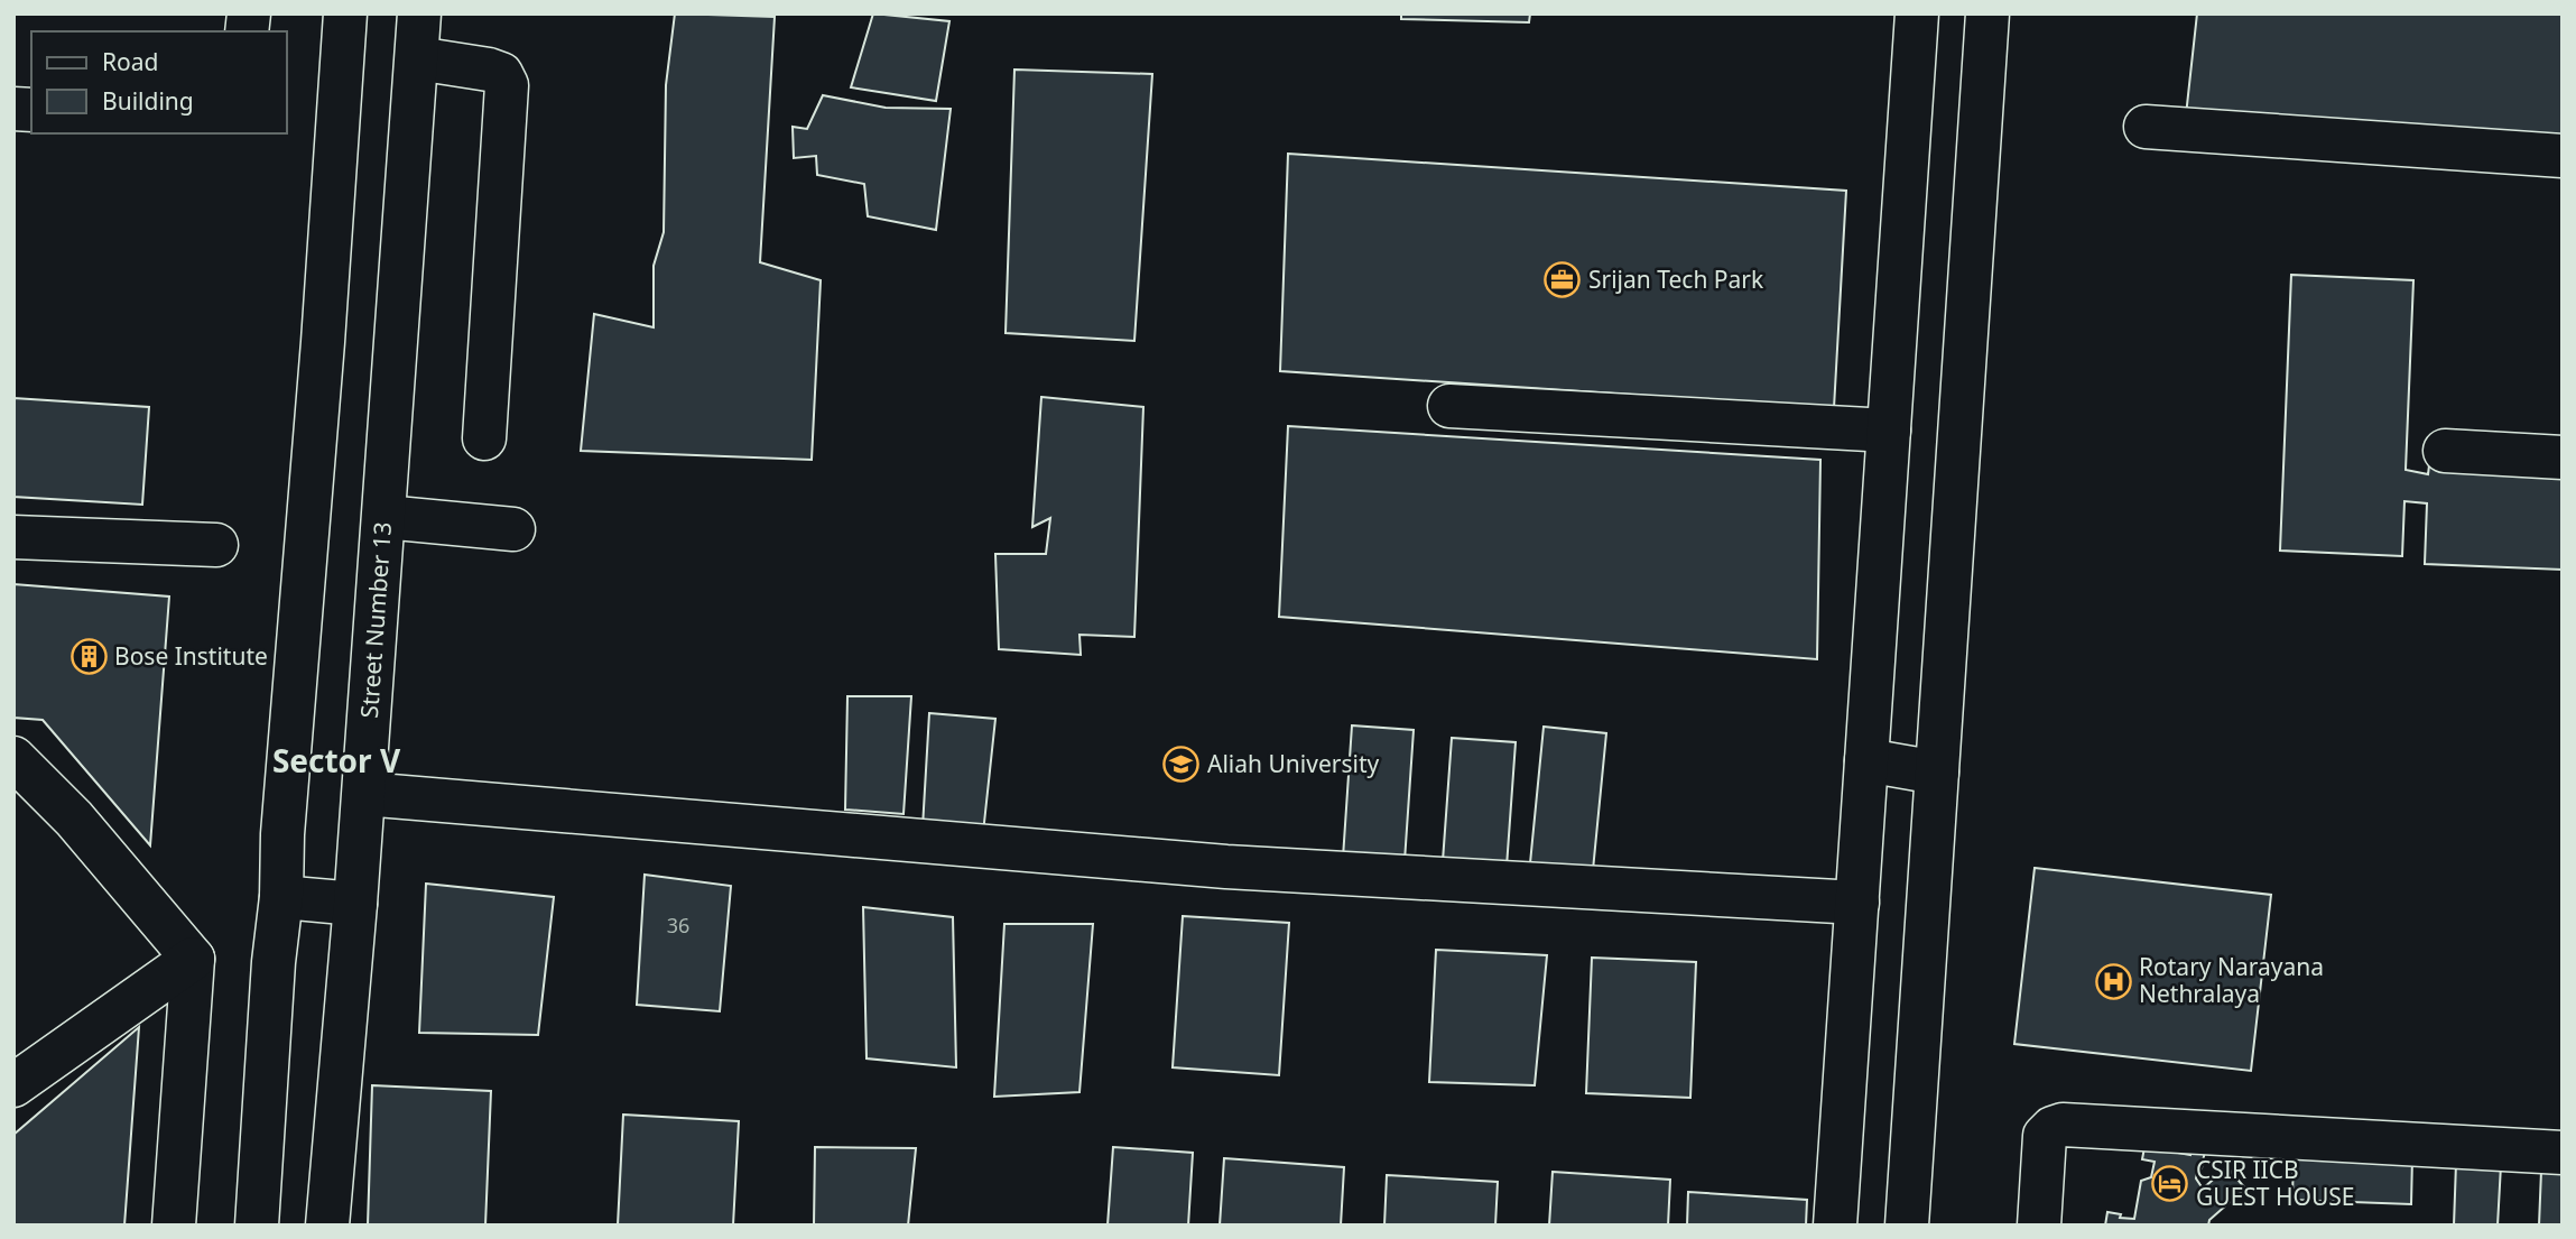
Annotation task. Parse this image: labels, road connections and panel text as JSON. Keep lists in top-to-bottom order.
{
  "streets": {
    "street": ["Street Number 13"]
  },
  "districts": ["Sector V"],
  "places": {
    "office": ["Srijan Tech Park"],
    "building": ["Bose Institute"],
    "school or university": ["Aliah University"],
    "hospital": ["Rotary Narayana Nethralaya"],
    "hotel": ["CSIR IICB GUEST HOUSE"]
  },
  "house_numbers": ["36"],
  "legend": ["Road", "Building"]
}
